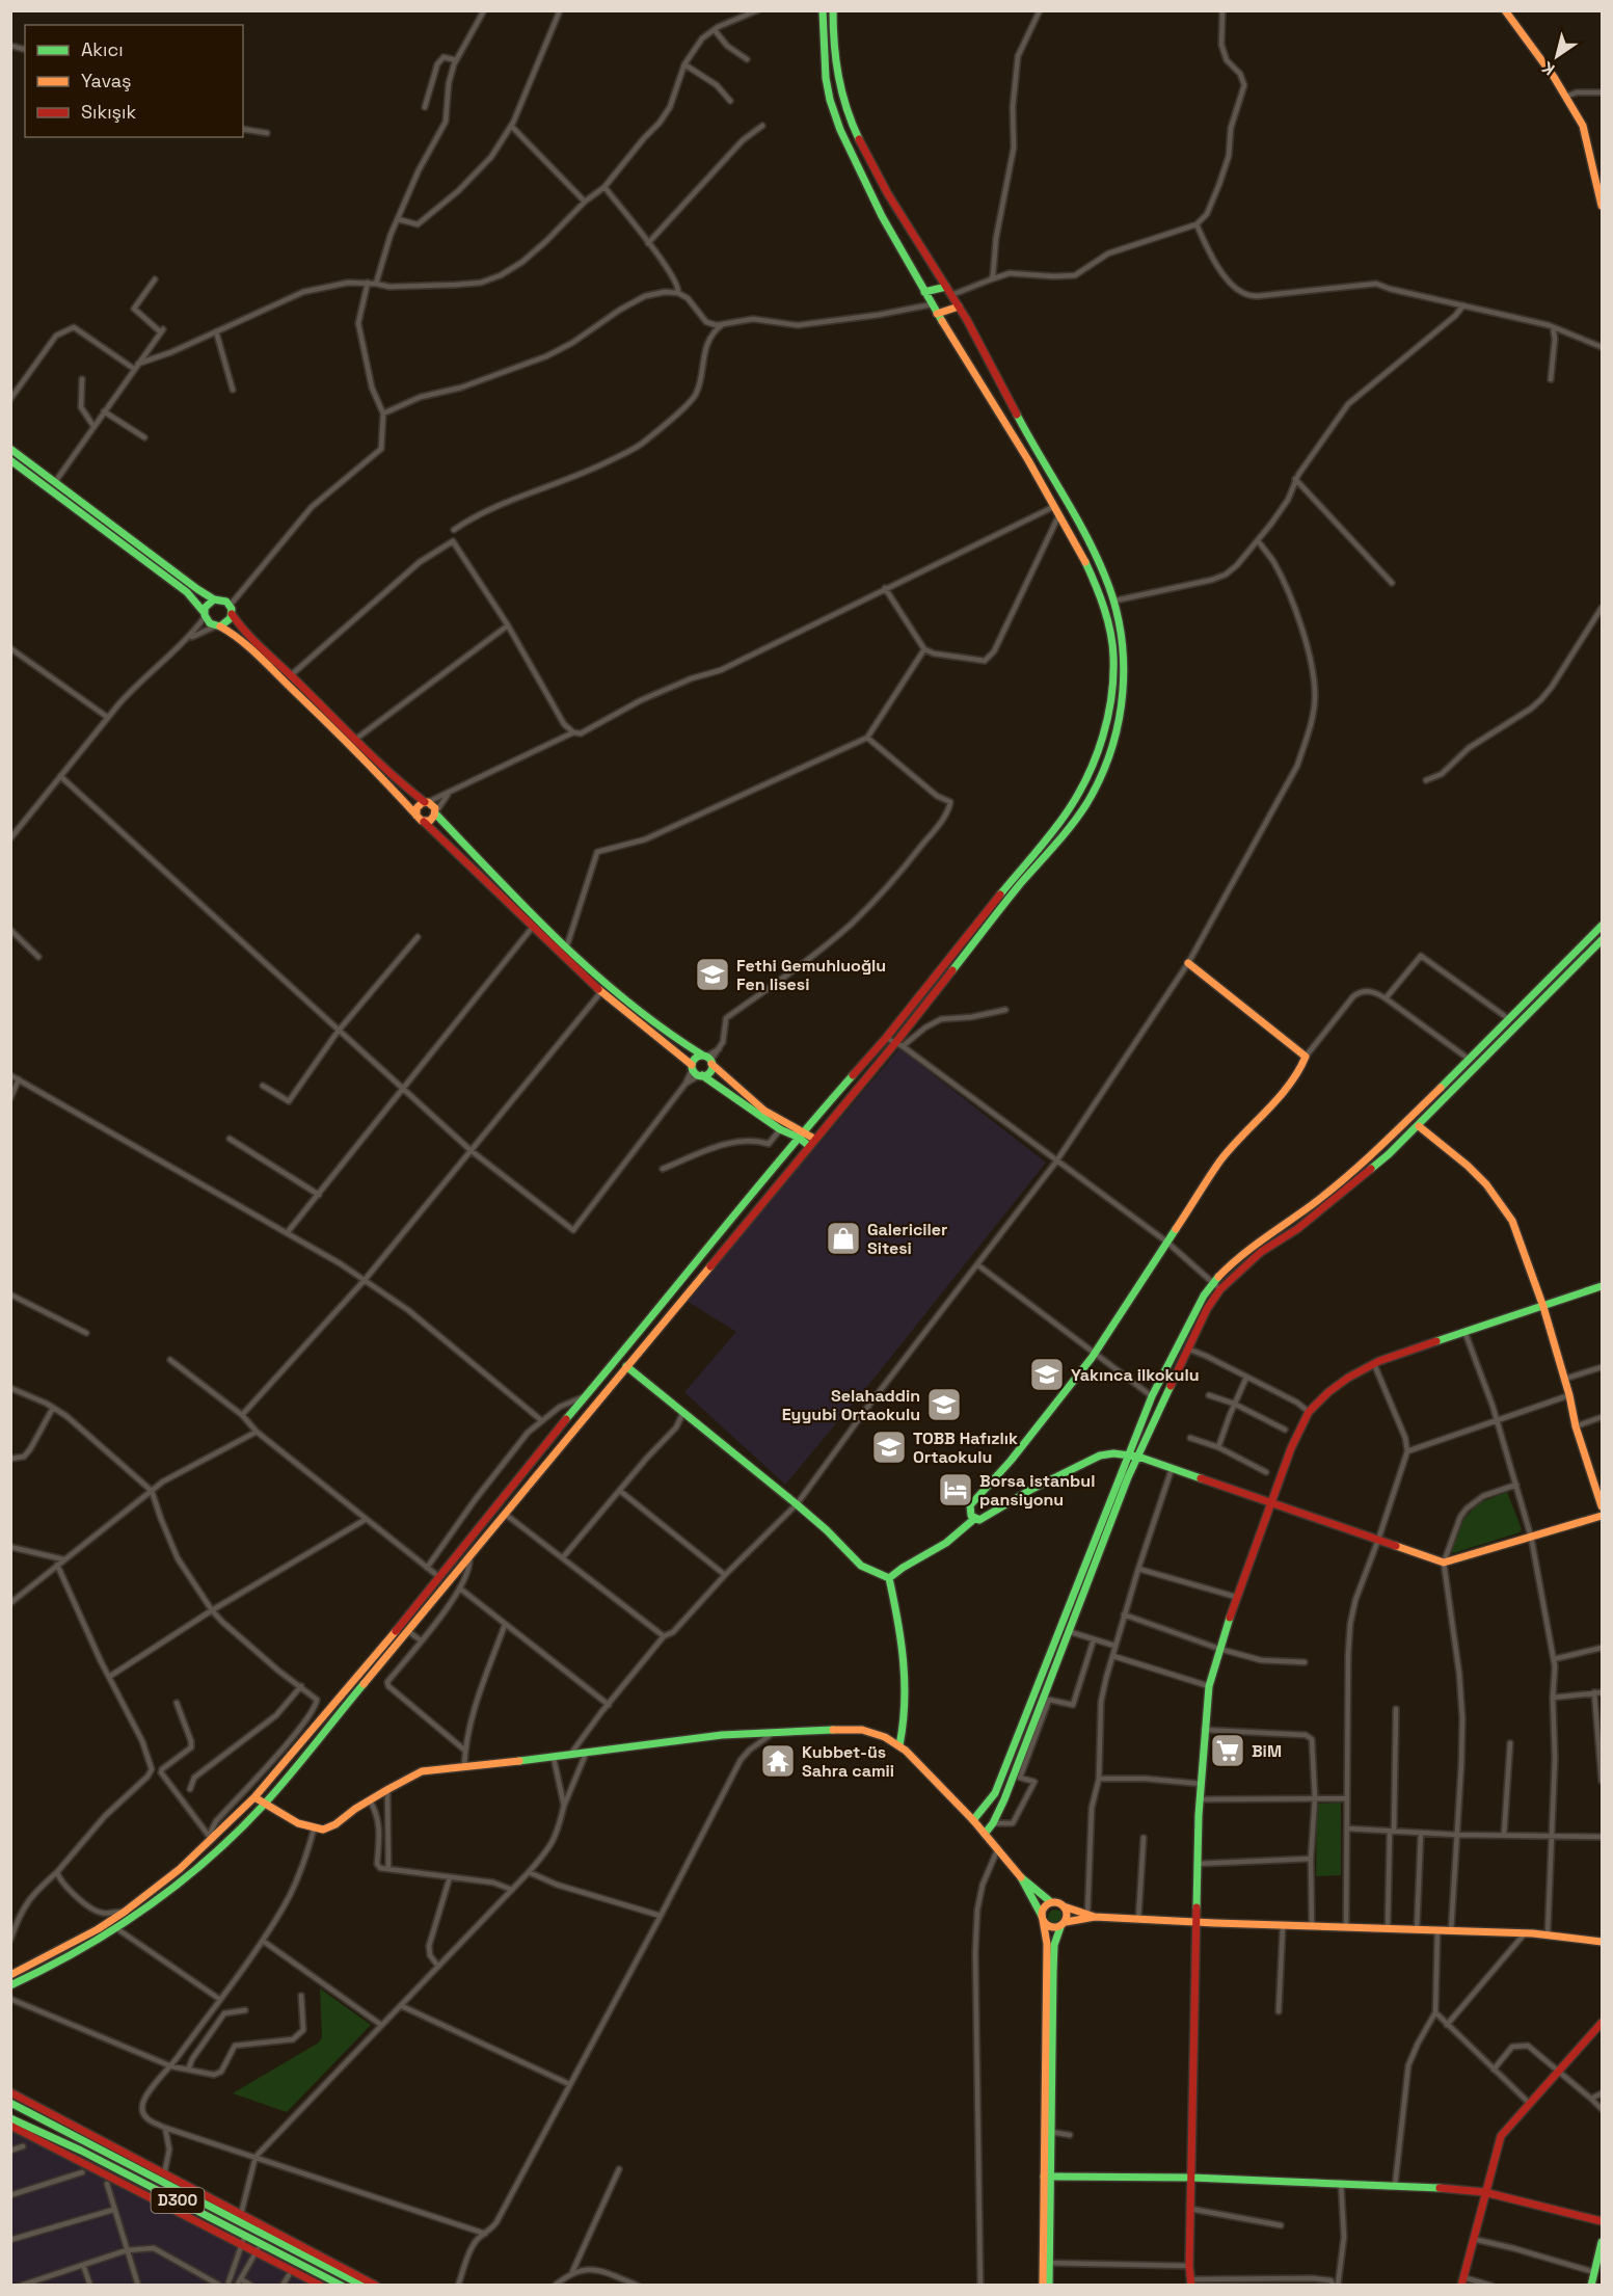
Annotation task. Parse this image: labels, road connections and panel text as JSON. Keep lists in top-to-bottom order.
{
  "streets": {
    "main road": ["D300"]
  },
  "places": {
    "school or university": [
      "Fethi Gemuhluoğlu Fen lisesi",
      "Yakınca ilkokulu",
      "Selahaddin Eyyubi Ortaokulu",
      "TOBB Hafızlık Ortaokulu"
    ],
    "shop": ["Galericiler Sitesi"],
    "hotel": ["Borsa istanbul pansiyonu"],
    "supermarket": ["BiM"],
    "temple": ["Kubbet-üs Sahra camii"]
  },
  "legend": ["Akıcı", "Yavaş", "Sıkışık"],
  "north": "bottom left"
}
